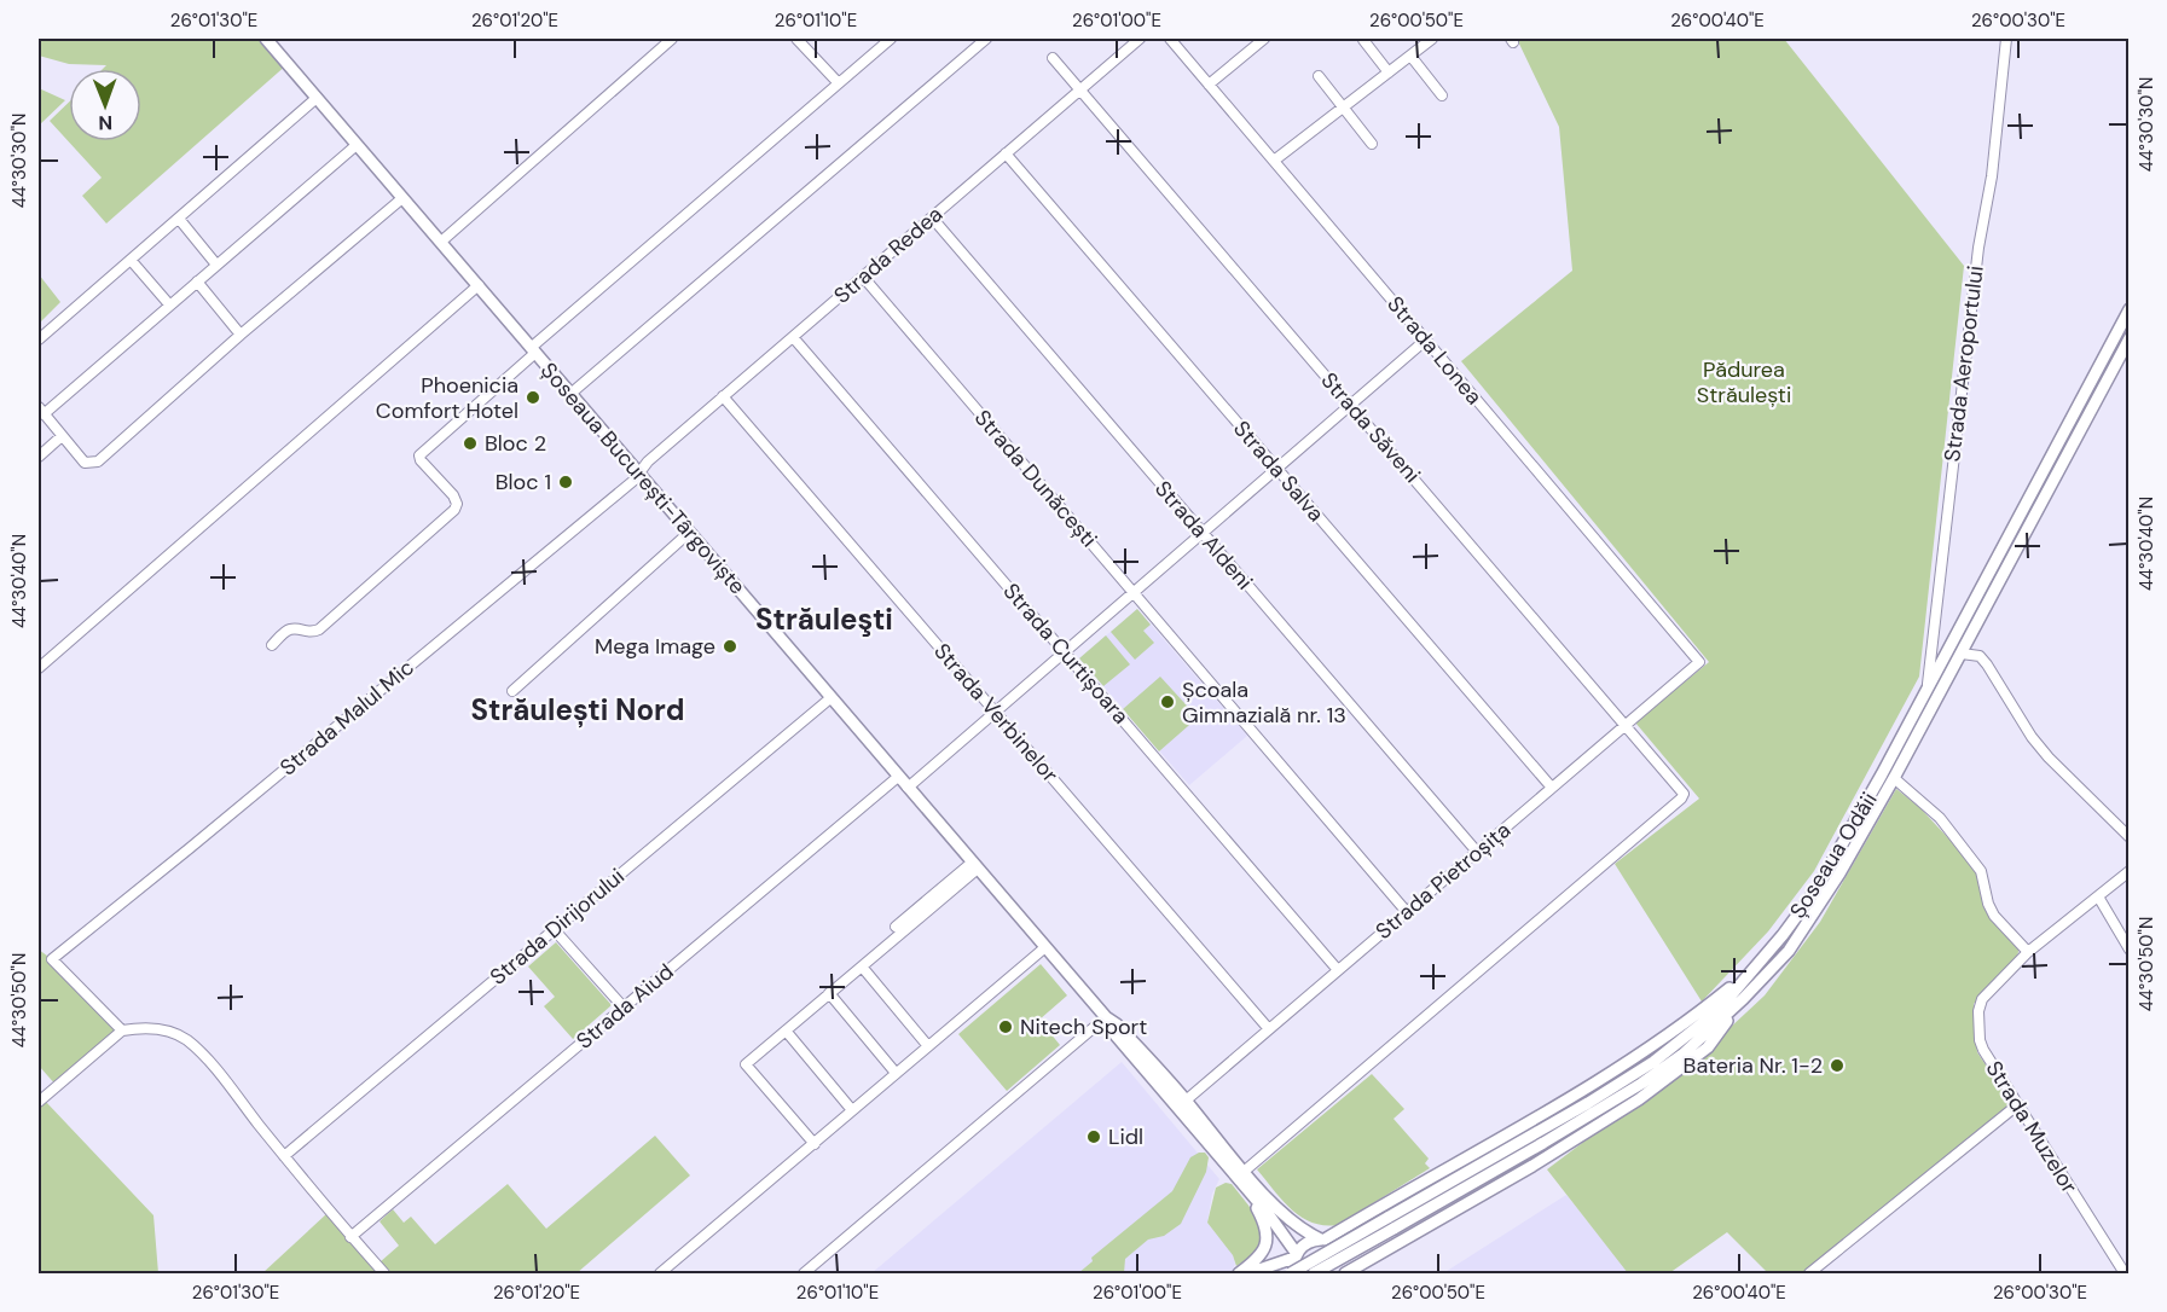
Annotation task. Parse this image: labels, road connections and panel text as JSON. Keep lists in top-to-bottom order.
{
  "streets": {
    "main road": ["Șoseaua București-Târgoviște", "Șoseaua Odăii"],
    "street": [
      "Strada Redea",
      "Strada Lonea",
      "Strada Aeroportului",
      "Strada Săveni",
      "Strada Salva",
      "Strada Dunăcești",
      "Strada Aldeni",
      "Strada Curtișoara",
      "Strada Verbinelor",
      "Strada Malul Mic",
      "Strada Pietroșița",
      "Strada Dirijorului",
      "Strada Aiud",
      "Strada Muzelor"
    ]
  },
  "crossings": [
    ["Strada Redea", "Strada Săveni"],
    ["Strada Redea", "Strada Salva"],
    ["Strada Redea", "Șoseaua București-Târgoviște"],
    ["Strada Redea", "Strada Dunăcești"],
    ["Strada Redea", "Strada Aldeni"],
    ["Strada Redea", "Strada Curtișoara"],
    ["Strada Redea", "Strada Verbinelor"],
    ["Strada Redea", "Strada Malul Mic"],
    ["Strada Lonea", "Strada Pietroșița"],
    ["Strada Aeroportului", "Șoseaua Odăii"],
    ["Strada Săveni", "Șoseaua București-Târgoviște"],
    ["Strada Săveni", "Strada Pietroșița"],
    ["Strada Salva", "Strada Pietroșița"],
    ["Șoseaua București-Târgoviște", "Strada Malul Mic"],
    ["Șoseaua București-Târgoviște", "Strada Pietroșița"],
    ["Șoseaua București-Târgoviște", "Strada Dirijorului"],
    ["Șoseaua București-Târgoviște", "Strada Aiud"],
    ["Strada Dunăcești", "Strada Pietroșița"],
    ["Strada Aldeni", "Strada Pietroșița"],
    ["Strada Curtișoara", "Strada Pietroșița"],
    ["Strada Verbinelor", "Strada Pietroșița"]
  ],
  "districts": ["Străuleşti", "Străulești Nord"],
  "parks": ["Pădurea Străulești"],
  "places": [
    "Phoenicia Comfort Hotel",
    "Bloc 2",
    "Bloc 1",
    "Mega Image",
    "Școala Gimnazială nr. 13",
    "Nitech Sport",
    "Bateria Nr. 1-2",
    "Lidl"
  ],
  "north": "bottom",
  "coordinates": [
    "26°01'30\"E",
    "26°01'20\"E",
    "26°01'10\"E",
    "26°01'00\"E",
    "26°00'50\"E",
    "26°00'40\"E",
    "26°00'30\"E",
    "44°30'30\"N",
    "44°30'40\"N",
    "44°30'50\"N"
  ]
}
